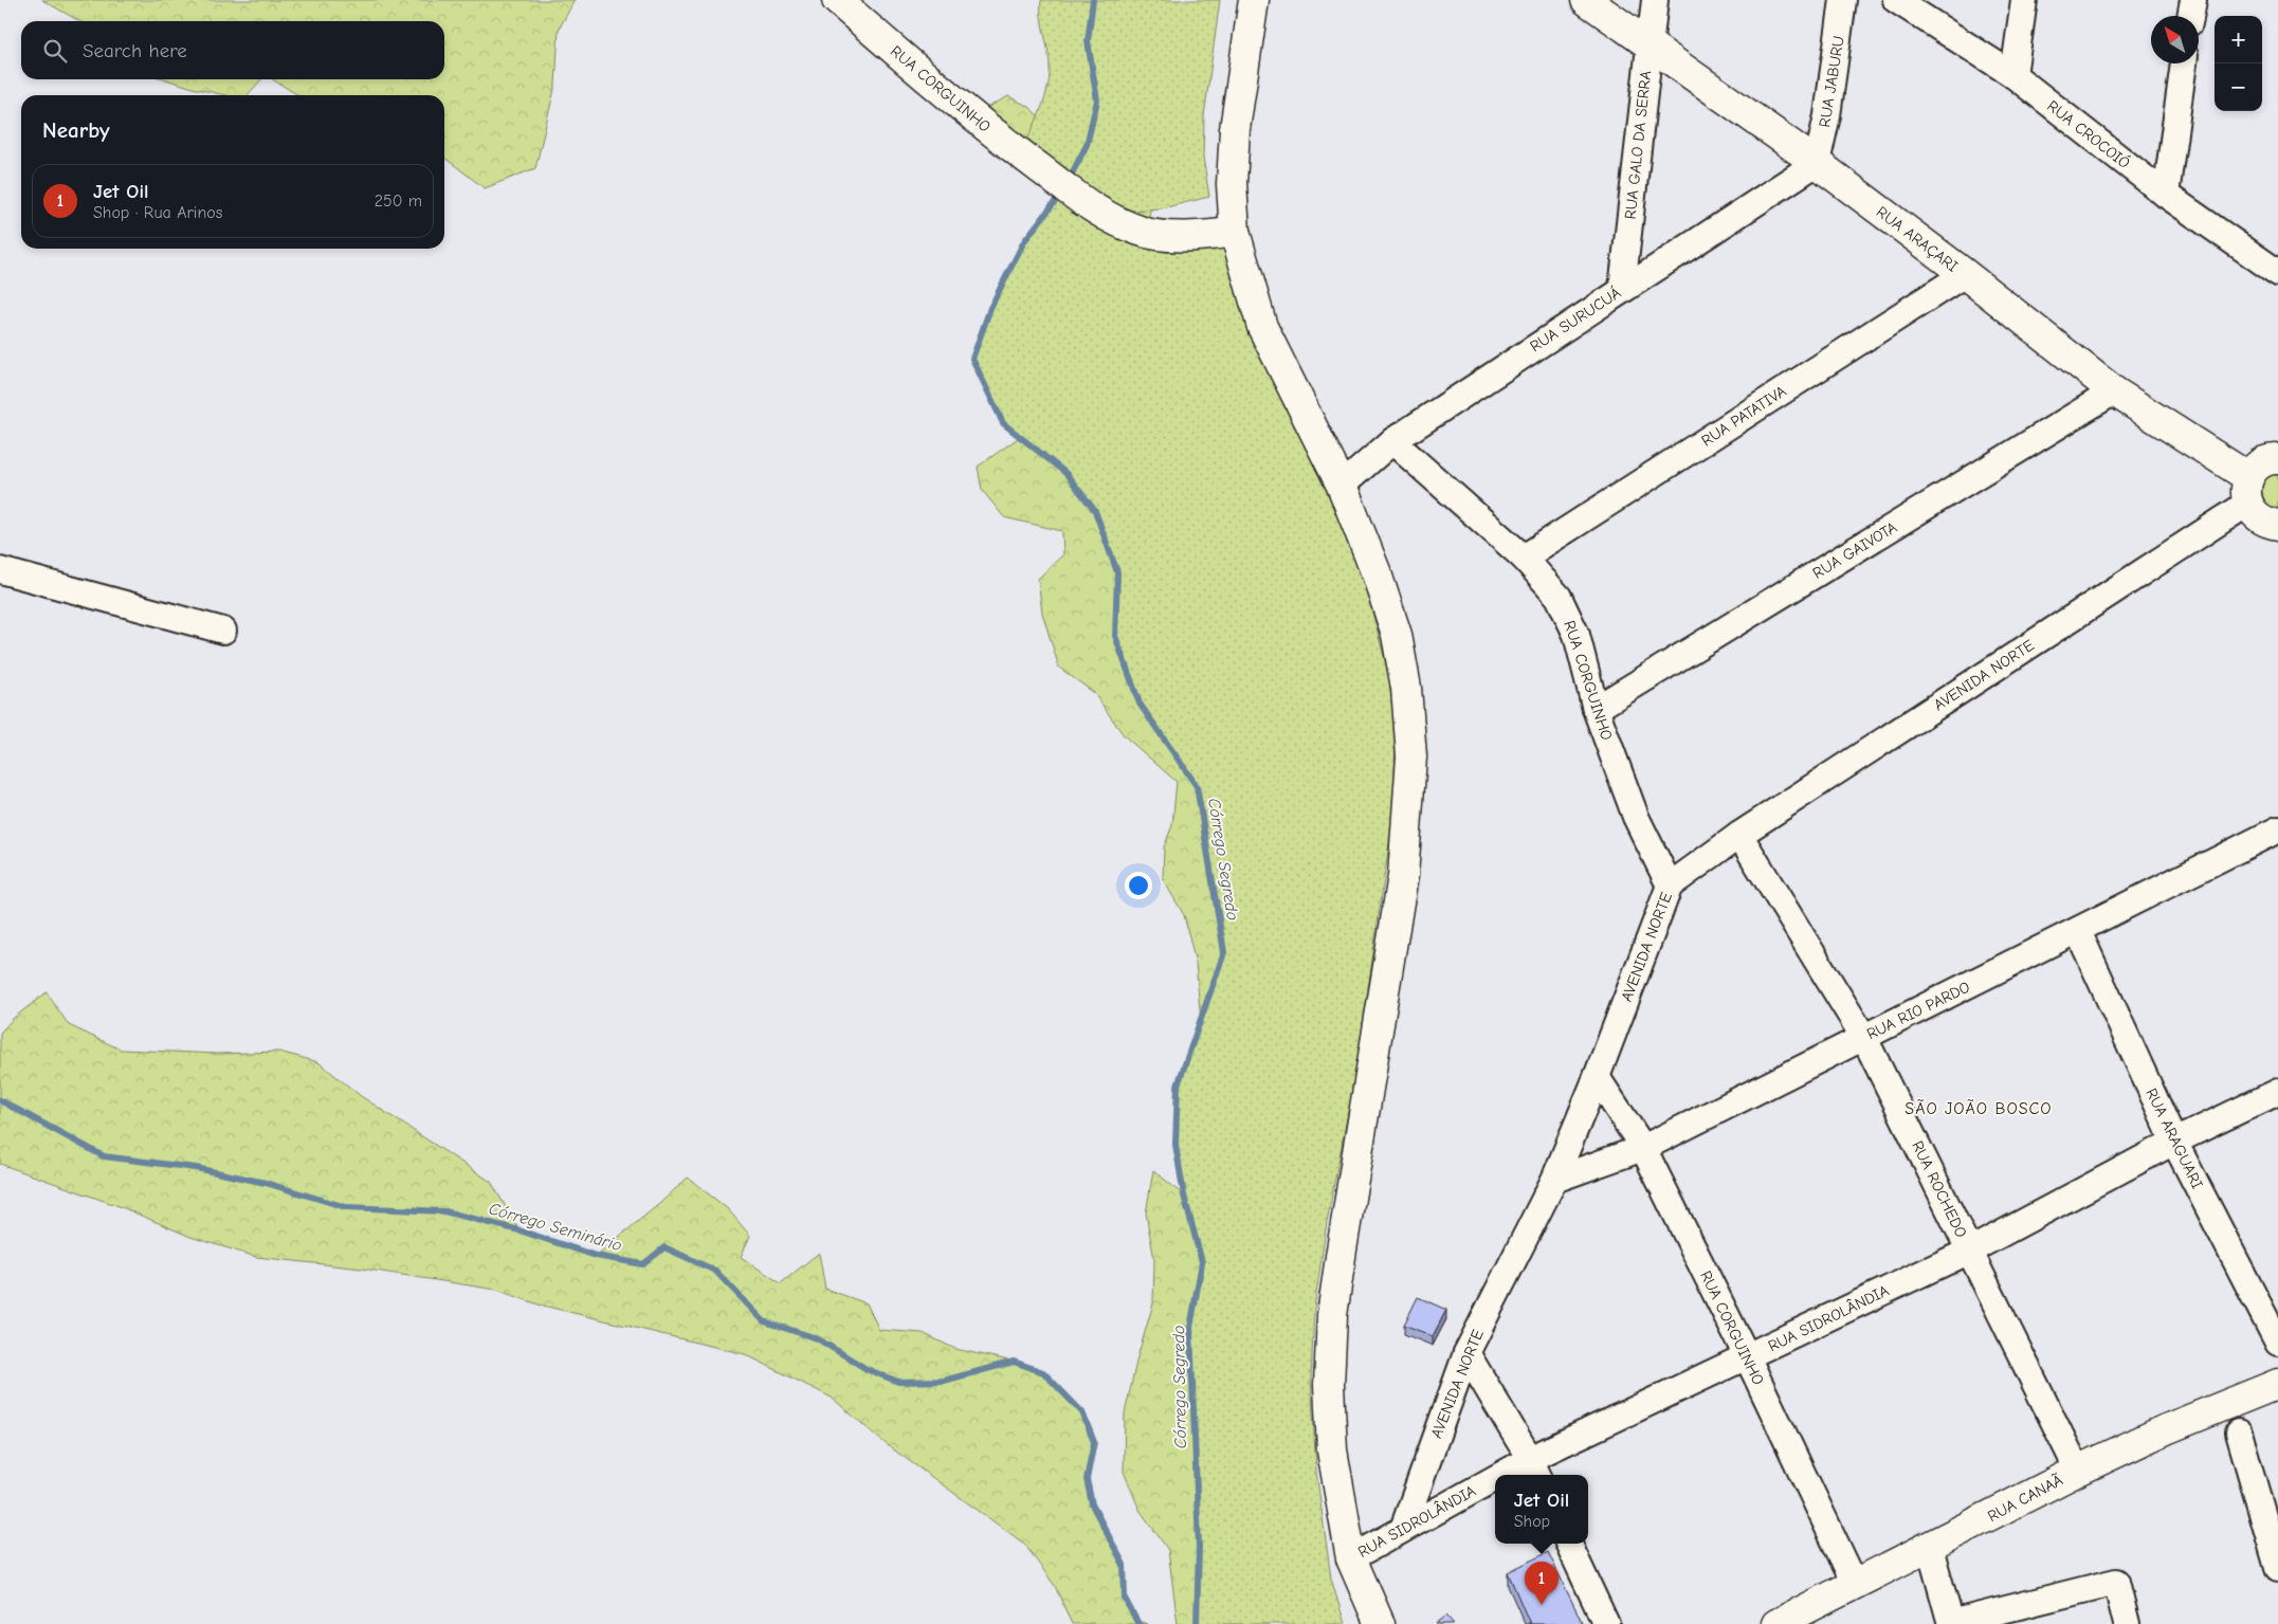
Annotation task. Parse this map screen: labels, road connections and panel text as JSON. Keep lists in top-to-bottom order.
{
  "streets": {
    "street": [
      "RUA JABURU",
      "RUA CORGUINHO",
      "RUA CROCOIÓ",
      "RUA GALO DA SERRA",
      "RUA ARAÇARI",
      "RUA SURUCUÁ",
      "RUA PATATIVA",
      "RUA GAIVOTA",
      "AVENIDA NORTE",
      "RUA RIO PARDO",
      "RUA ARAGUARI",
      "RUA ROCHEDO",
      "RUA SIDROLÂNDIA",
      "RUA CANAÃ"
    ]
  },
  "crossings": [
    ["RUA JABURU", "RUA ARAÇARI"],
    ["RUA JABURU", "RUA SURUCUÁ"],
    ["RUA CORGUINHO", "RUA SURUCUÁ"],
    ["RUA CORGUINHO", "RUA PATATIVA"],
    ["RUA CORGUINHO", "RUA GAIVOTA"],
    ["RUA CORGUINHO", "AVENIDA NORTE"],
    ["RUA CORGUINHO", "RUA RIO PARDO"],
    ["RUA CORGUINHO", "RUA SIDROLÂNDIA"],
    ["RUA CORGUINHO", "RUA CANAÃ"],
    ["RUA GALO DA SERRA", "RUA ARAÇARI"],
    ["RUA GALO DA SERRA", "RUA SURUCUÁ"],
    ["RUA ARAÇARI", "RUA SURUCUÁ"],
    ["RUA ARAÇARI", "RUA PATATIVA"],
    ["RUA ARAÇARI", "RUA GAIVOTA"],
    ["RUA ARAÇARI", "AVENIDA NORTE"],
    ["AVENIDA NORTE", "RUA RIO PARDO"],
    ["AVENIDA NORTE", "RUA ROCHEDO"],
    ["AVENIDA NORTE", "RUA SIDROLÂNDIA"],
    ["RUA RIO PARDO", "RUA ARAGUARI"],
    ["RUA RIO PARDO", "RUA ROCHEDO"],
    ["RUA ARAGUARI", "RUA SIDROLÂNDIA"],
    ["RUA ROCHEDO", "RUA SIDROLÂNDIA"],
    ["RUA ROCHEDO", "RUA CANAÃ"]
  ],
  "districts": ["SÃO JOÃO BOSCO"],
  "water": ["Córrego Segredo", "Córrego Seminário"],
  "north": "top left",
  "page": {
    "map_buttons": ["+", "−"],
    "search": "Search here",
    "heading": "Nearby",
    "list": [
      {
        "mark": "1",
        "name": "Jet Oil",
        "note": "Shop · Rua Arinos",
        "value": "250 m"
      }
    ],
    "popup": ["Jet Oil", "Shop"],
    "pins": "1"
  }
}
